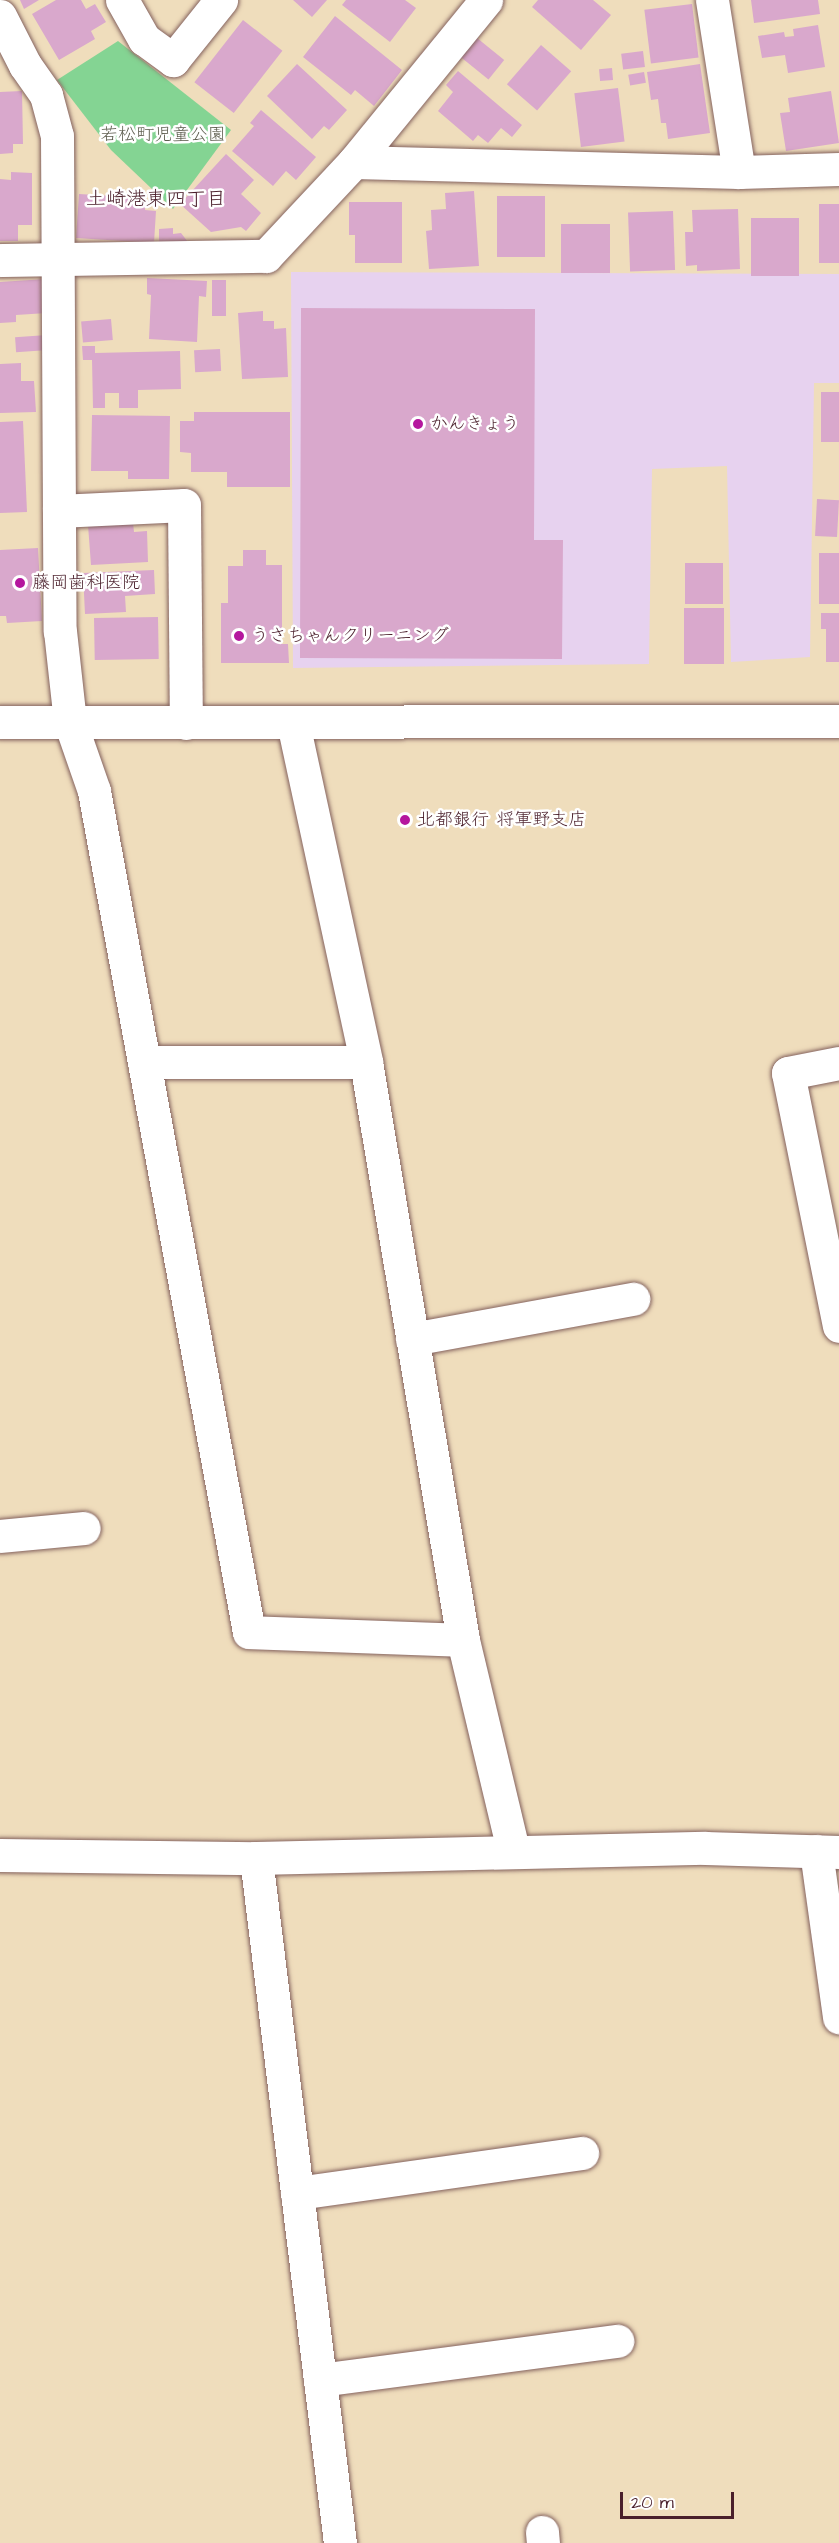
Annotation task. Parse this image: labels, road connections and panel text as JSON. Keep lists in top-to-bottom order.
{
  "districts": ["土崎港東四丁目"],
  "parks": ["若松町児童公園"],
  "places": [
    "かんきょう",
    "藤岡歯科医院",
    "うさちゃんクリーニング",
    "北都銀行 将軍野支店"
  ],
  "scale_bar": "20 m"
}
